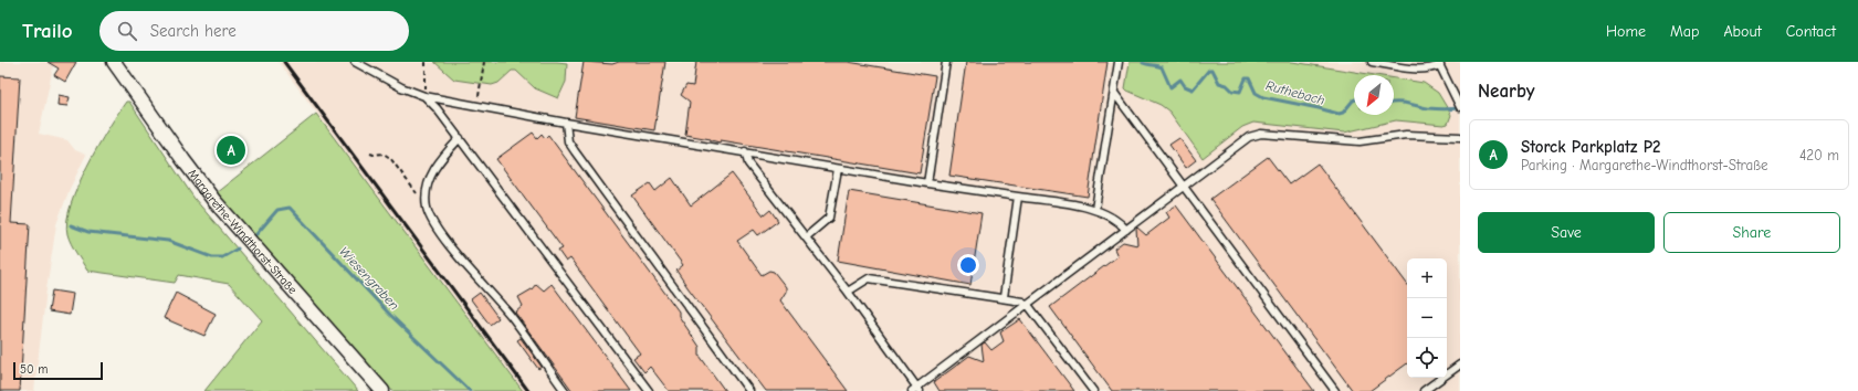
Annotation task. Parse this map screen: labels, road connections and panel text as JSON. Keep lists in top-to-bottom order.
{
  "streets": {
    "street": ["Margarethe-Windthorst-Straße"]
  },
  "water": ["Ruthebach", "Wiesengraben"],
  "scale_bar": "50 m",
  "north": "bottom left",
  "page": {
    "header": "Trailo",
    "search": "Search here",
    "nav": [
      "Home",
      "Map",
      "About",
      "Contact"
    ],
    "heading": "Nearby",
    "list": [
      {
        "mark": "A",
        "name": "Storck Parkplatz P2",
        "note": "Parking · Margarethe-Windthorst-Straße",
        "value": "420 m"
      }
    ],
    "pins": "A",
    "buttons": ["Save", "Share"],
    "map_buttons": ["+", "−"],
    "scale": "50 m"
  }
}
